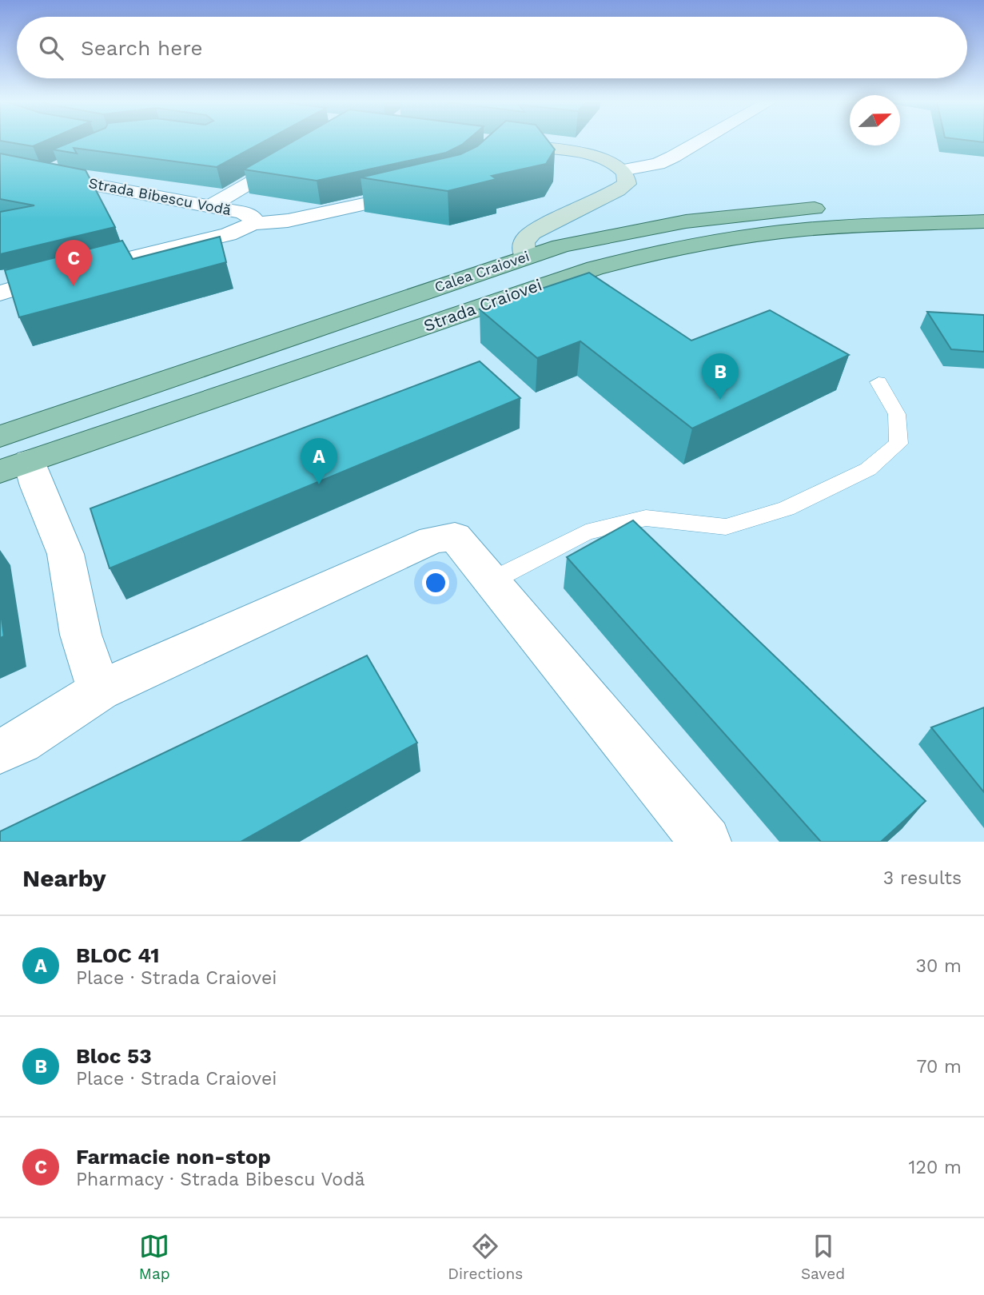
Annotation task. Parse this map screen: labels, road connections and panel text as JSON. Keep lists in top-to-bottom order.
{
  "streets": {
    "main road": ["Calea Craiovei", "Strada Craiovei"],
    "street": ["Strada Bibescu Vodă"]
  },
  "crossings": [
    ["Calea Craiovei", "Strada Craiovei"]
  ],
  "north": "right",
  "page": {
    "search": "Search here",
    "pins": ["C", "B", "A"],
    "heading": ["Nearby", "3 results"],
    "list": [
      {
        "mark": "A",
        "name": "BLOC 41",
        "note": "Place · Strada Craiovei",
        "value": "30 m"
      },
      {
        "mark": "B",
        "name": "Bloc 53",
        "note": "Place · Strada Craiovei",
        "value": "70 m"
      },
      {
        "mark": "C",
        "name": "Farmacie non-stop",
        "note": "Pharmacy · Strada Bibescu Vodă",
        "value": "120 m"
      }
    ],
    "nav": ["Map", "Directions", "Saved"]
  }
}
